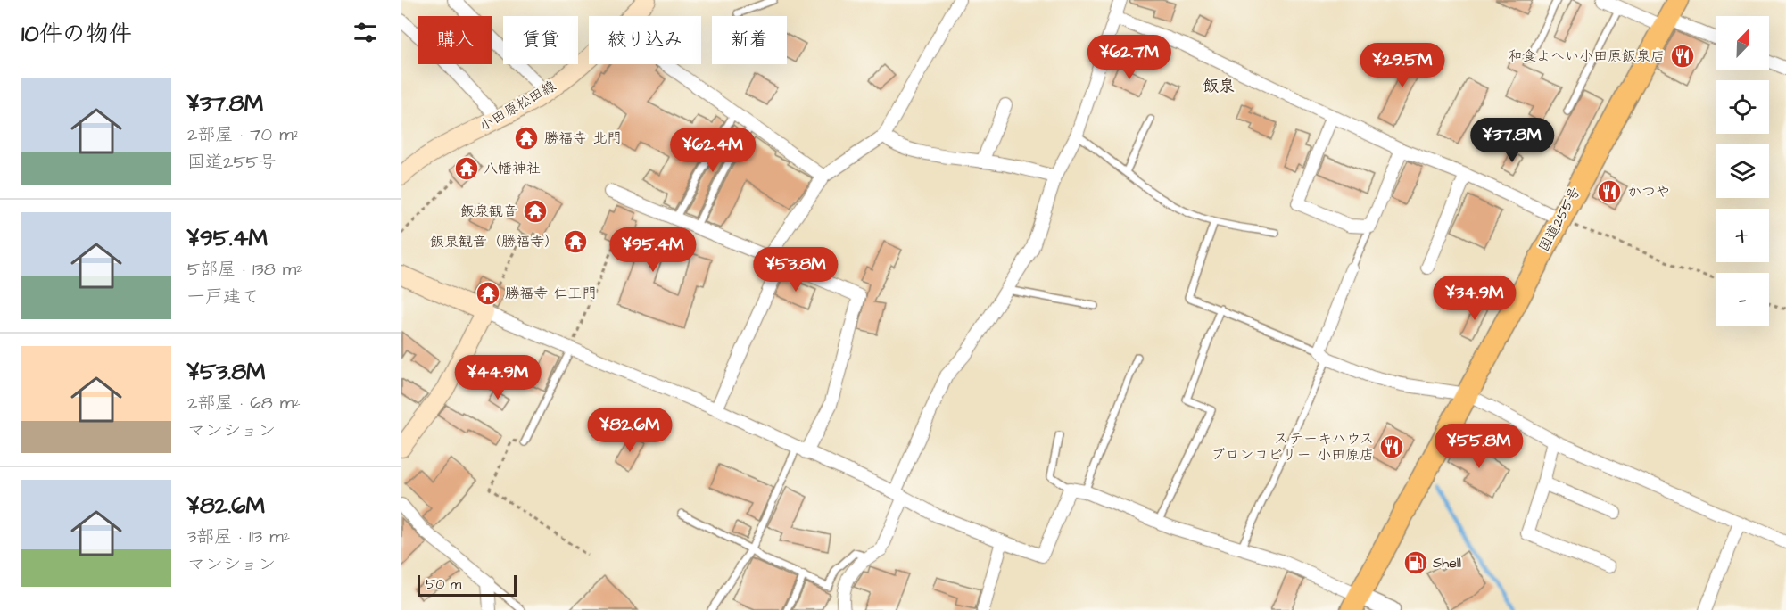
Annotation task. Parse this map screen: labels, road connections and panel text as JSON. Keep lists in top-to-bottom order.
{
  "streets": {
    "highway": ["国道255号"],
    "main road": ["小田原松田線"]
  },
  "districts": ["飯泉"],
  "places": {
    "restaurant": ["和食よへい小田原飯泉店", "かつや", "ステーキハウス ブロンコビリー 小田原店"],
    "temple": [
      "勝福寺 北門",
      "八幡神社",
      "飯泉観音",
      "飯泉観音（勝福寺）",
      "勝福寺 仁王門"
    ],
    "fuel station": ["Shell"]
  },
  "scale_bar": "50 m",
  "north": "top right",
  "page": {
    "heading": "10件の物件",
    "map_buttons": ["+", "−"],
    "chip": [
      "購入",
      "賃貸",
      "絞り込み",
      "新着"
    ],
    "price": [
      "¥62.7M",
      "¥29.5M",
      "¥37.8M",
      "¥62.4M",
      "¥95.4M",
      "¥53.8M",
      "¥34.9M",
      "¥44.9M",
      "¥82.6M",
      "¥55.8M"
    ],
    "list": [
      {
        "name": "¥37.8M",
        "note": "2部屋 · 70 m² · 国道255号"
      },
      {
        "name": "¥95.4M",
        "note": "5部屋 · 138 m² · 一戸建て"
      },
      {
        "name": "¥53.8M",
        "note": "2部屋 · 68 m² · マンション"
      },
      {
        "name": "¥82.6M",
        "note": "3部屋 · 113 m² · マンション"
      }
    ],
    "scale": "50 m"
  }
}
